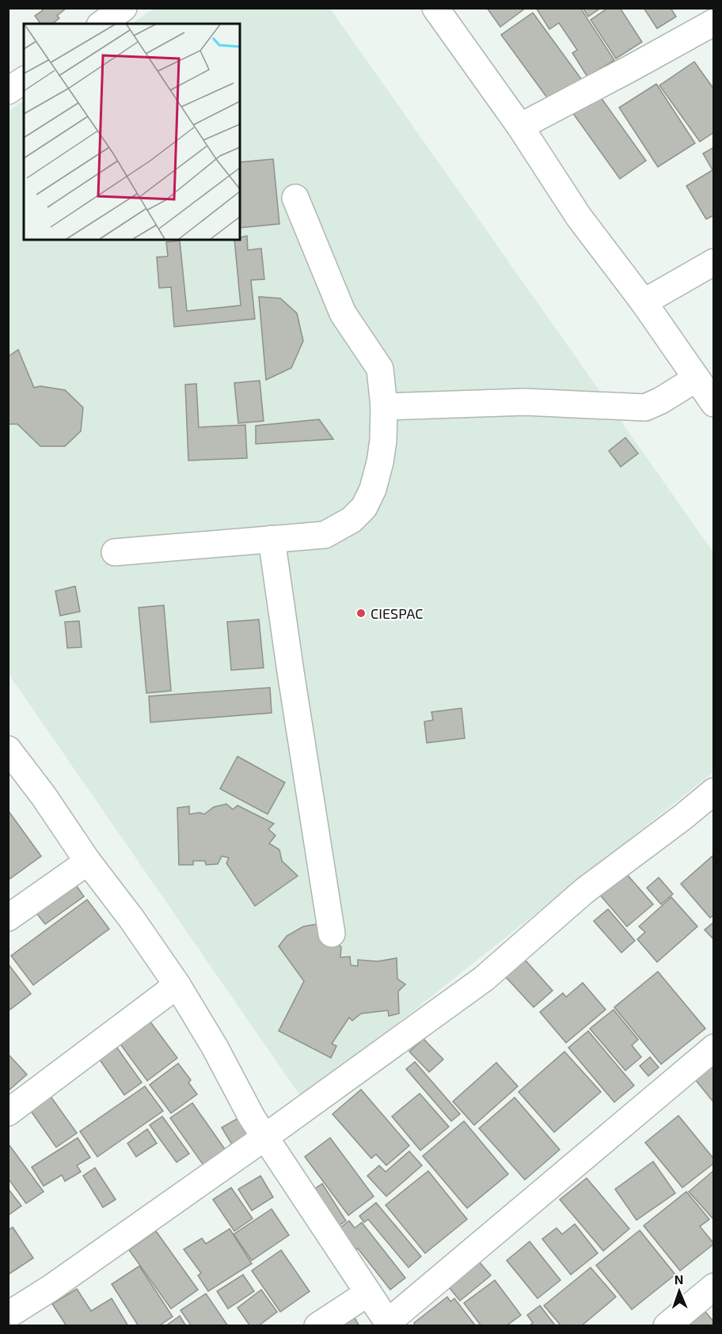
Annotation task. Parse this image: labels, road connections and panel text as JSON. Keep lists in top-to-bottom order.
{
  "places": ["CIESPAC"],
  "north": "top"
}
